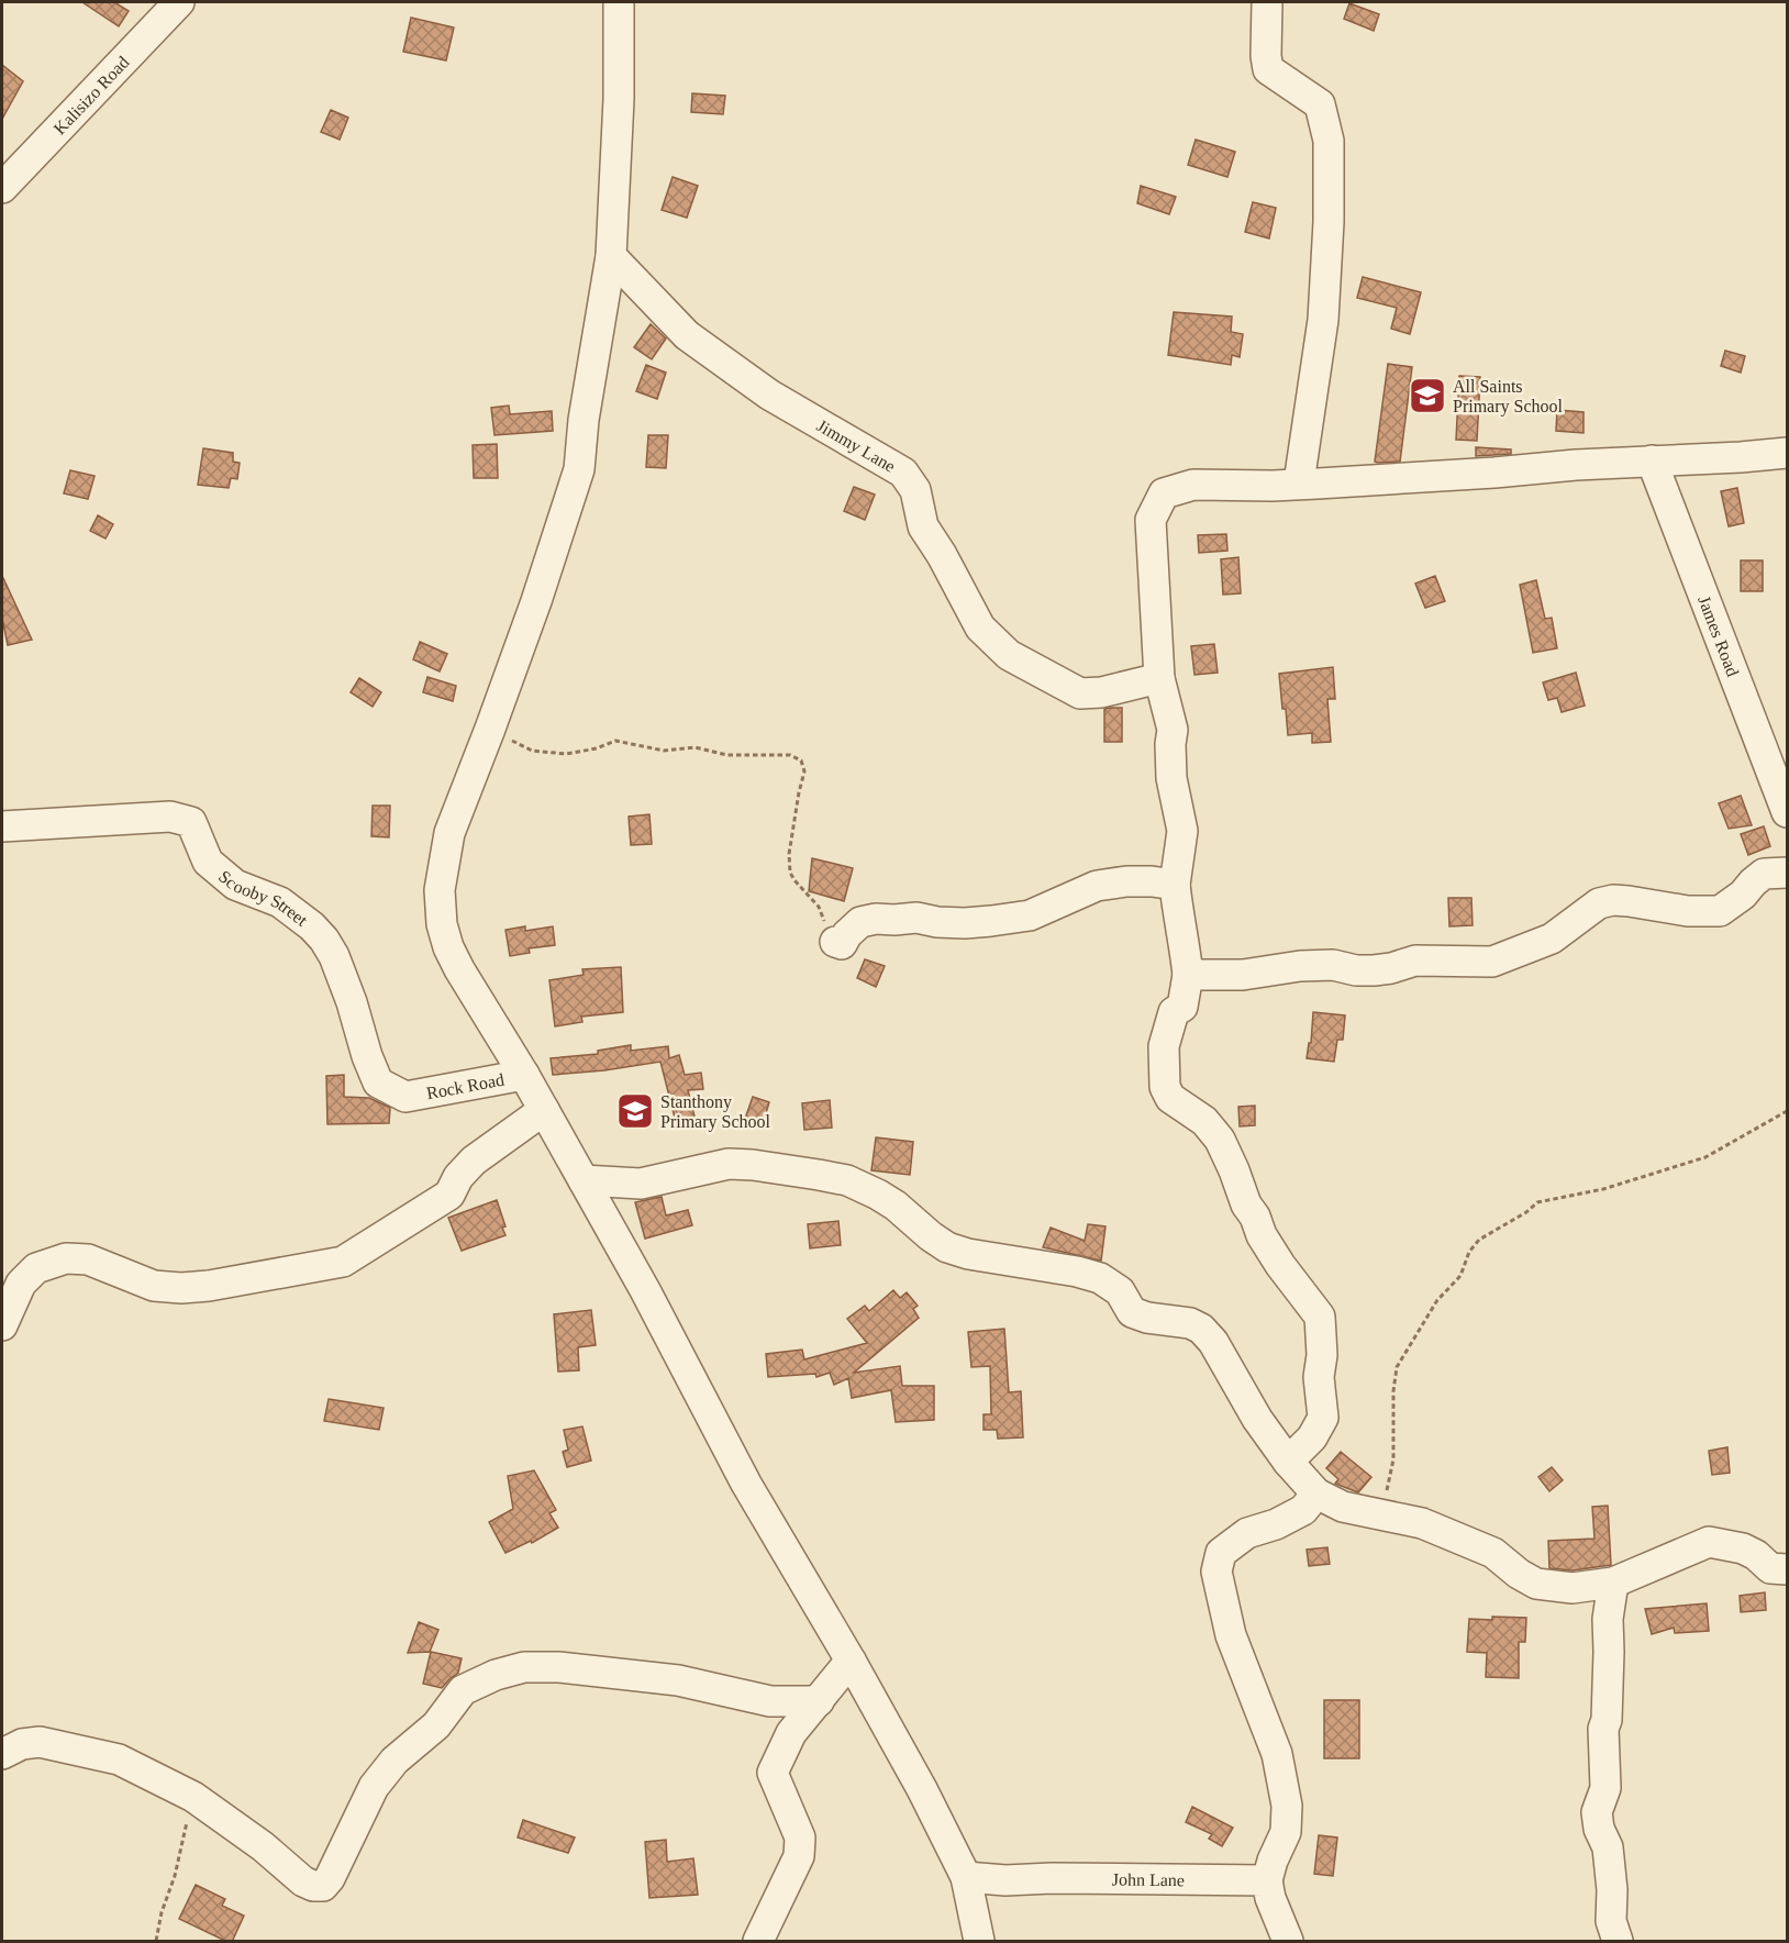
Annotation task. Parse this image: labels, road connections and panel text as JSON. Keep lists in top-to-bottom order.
{
  "streets": {
    "street": [
      "Kalisizo Road",
      "Jimmy Lane",
      "James Road",
      "Scooby Street",
      "Rock Road",
      "John Lane"
    ]
  },
  "crossings": [
    ["Scooby Street", "Rock Road"]
  ],
  "places": {
    "school or university": ["All Saints Primary School", "Stanthony Primary School"]
  }
}
